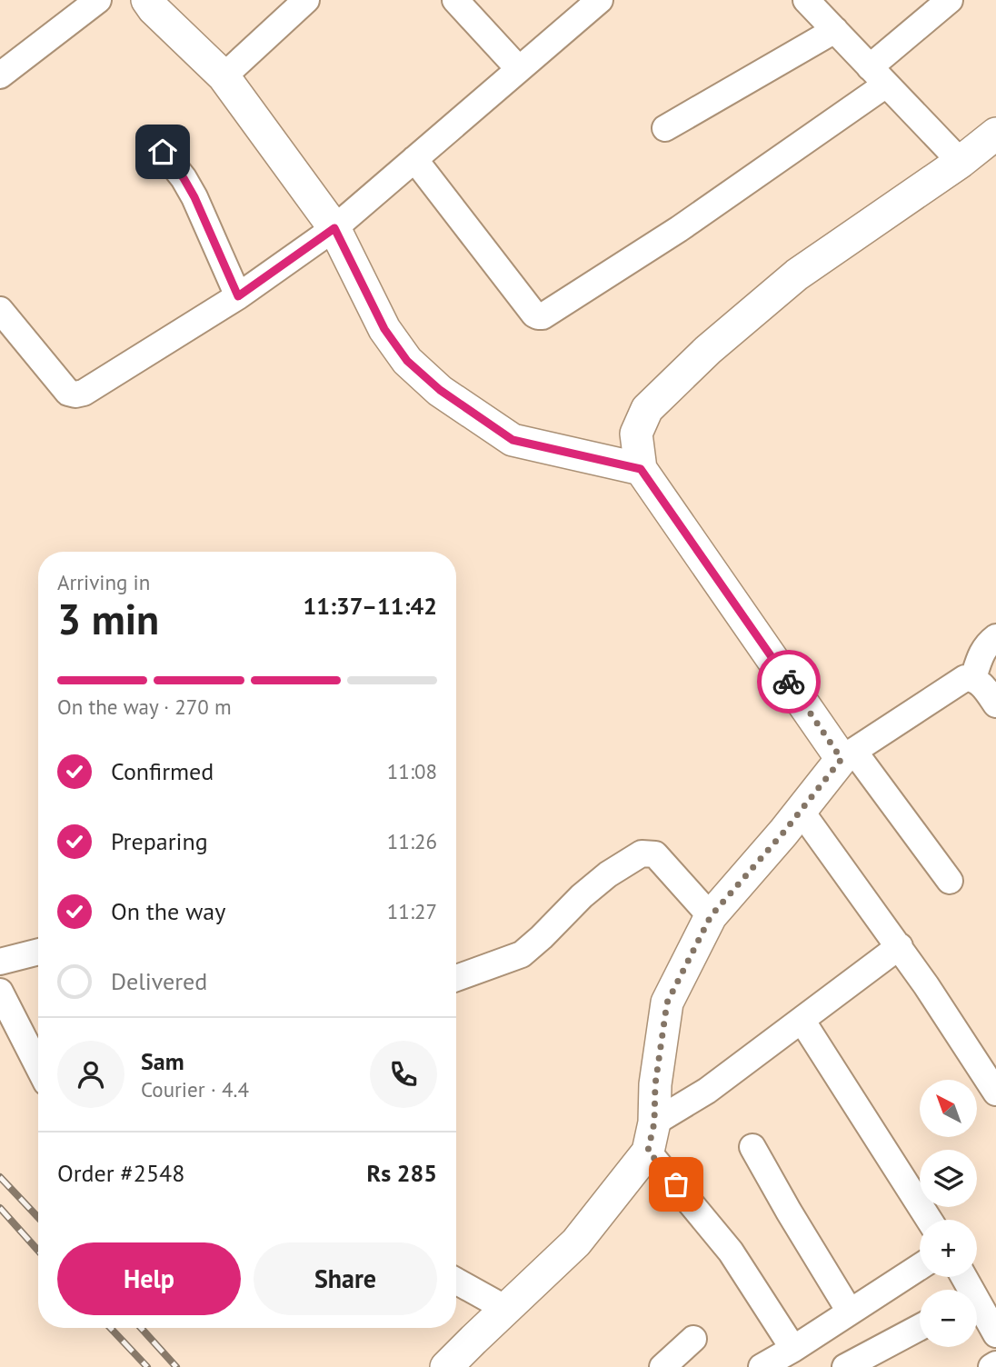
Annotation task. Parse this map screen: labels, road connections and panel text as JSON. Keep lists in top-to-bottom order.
{
  "north": "top left",
  "page": {
    "heading": ["3 min", "Arriving in", "11:37–11:42"],
    "panel": [
      "Sam",
      "Courier · 4.4",
      "Order #2548",
      "Rs 285"
    ],
    "bar": "On the way · 270 m",
    "list": [
      ["Confirmed", "11:08"],
      ["Preparing", "11:26"],
      ["On the way", "11:27"],
      "Delivered"
    ],
    "map_buttons": ["+", "−"],
    "buttons": ["Help", "Share"]
  }
}
